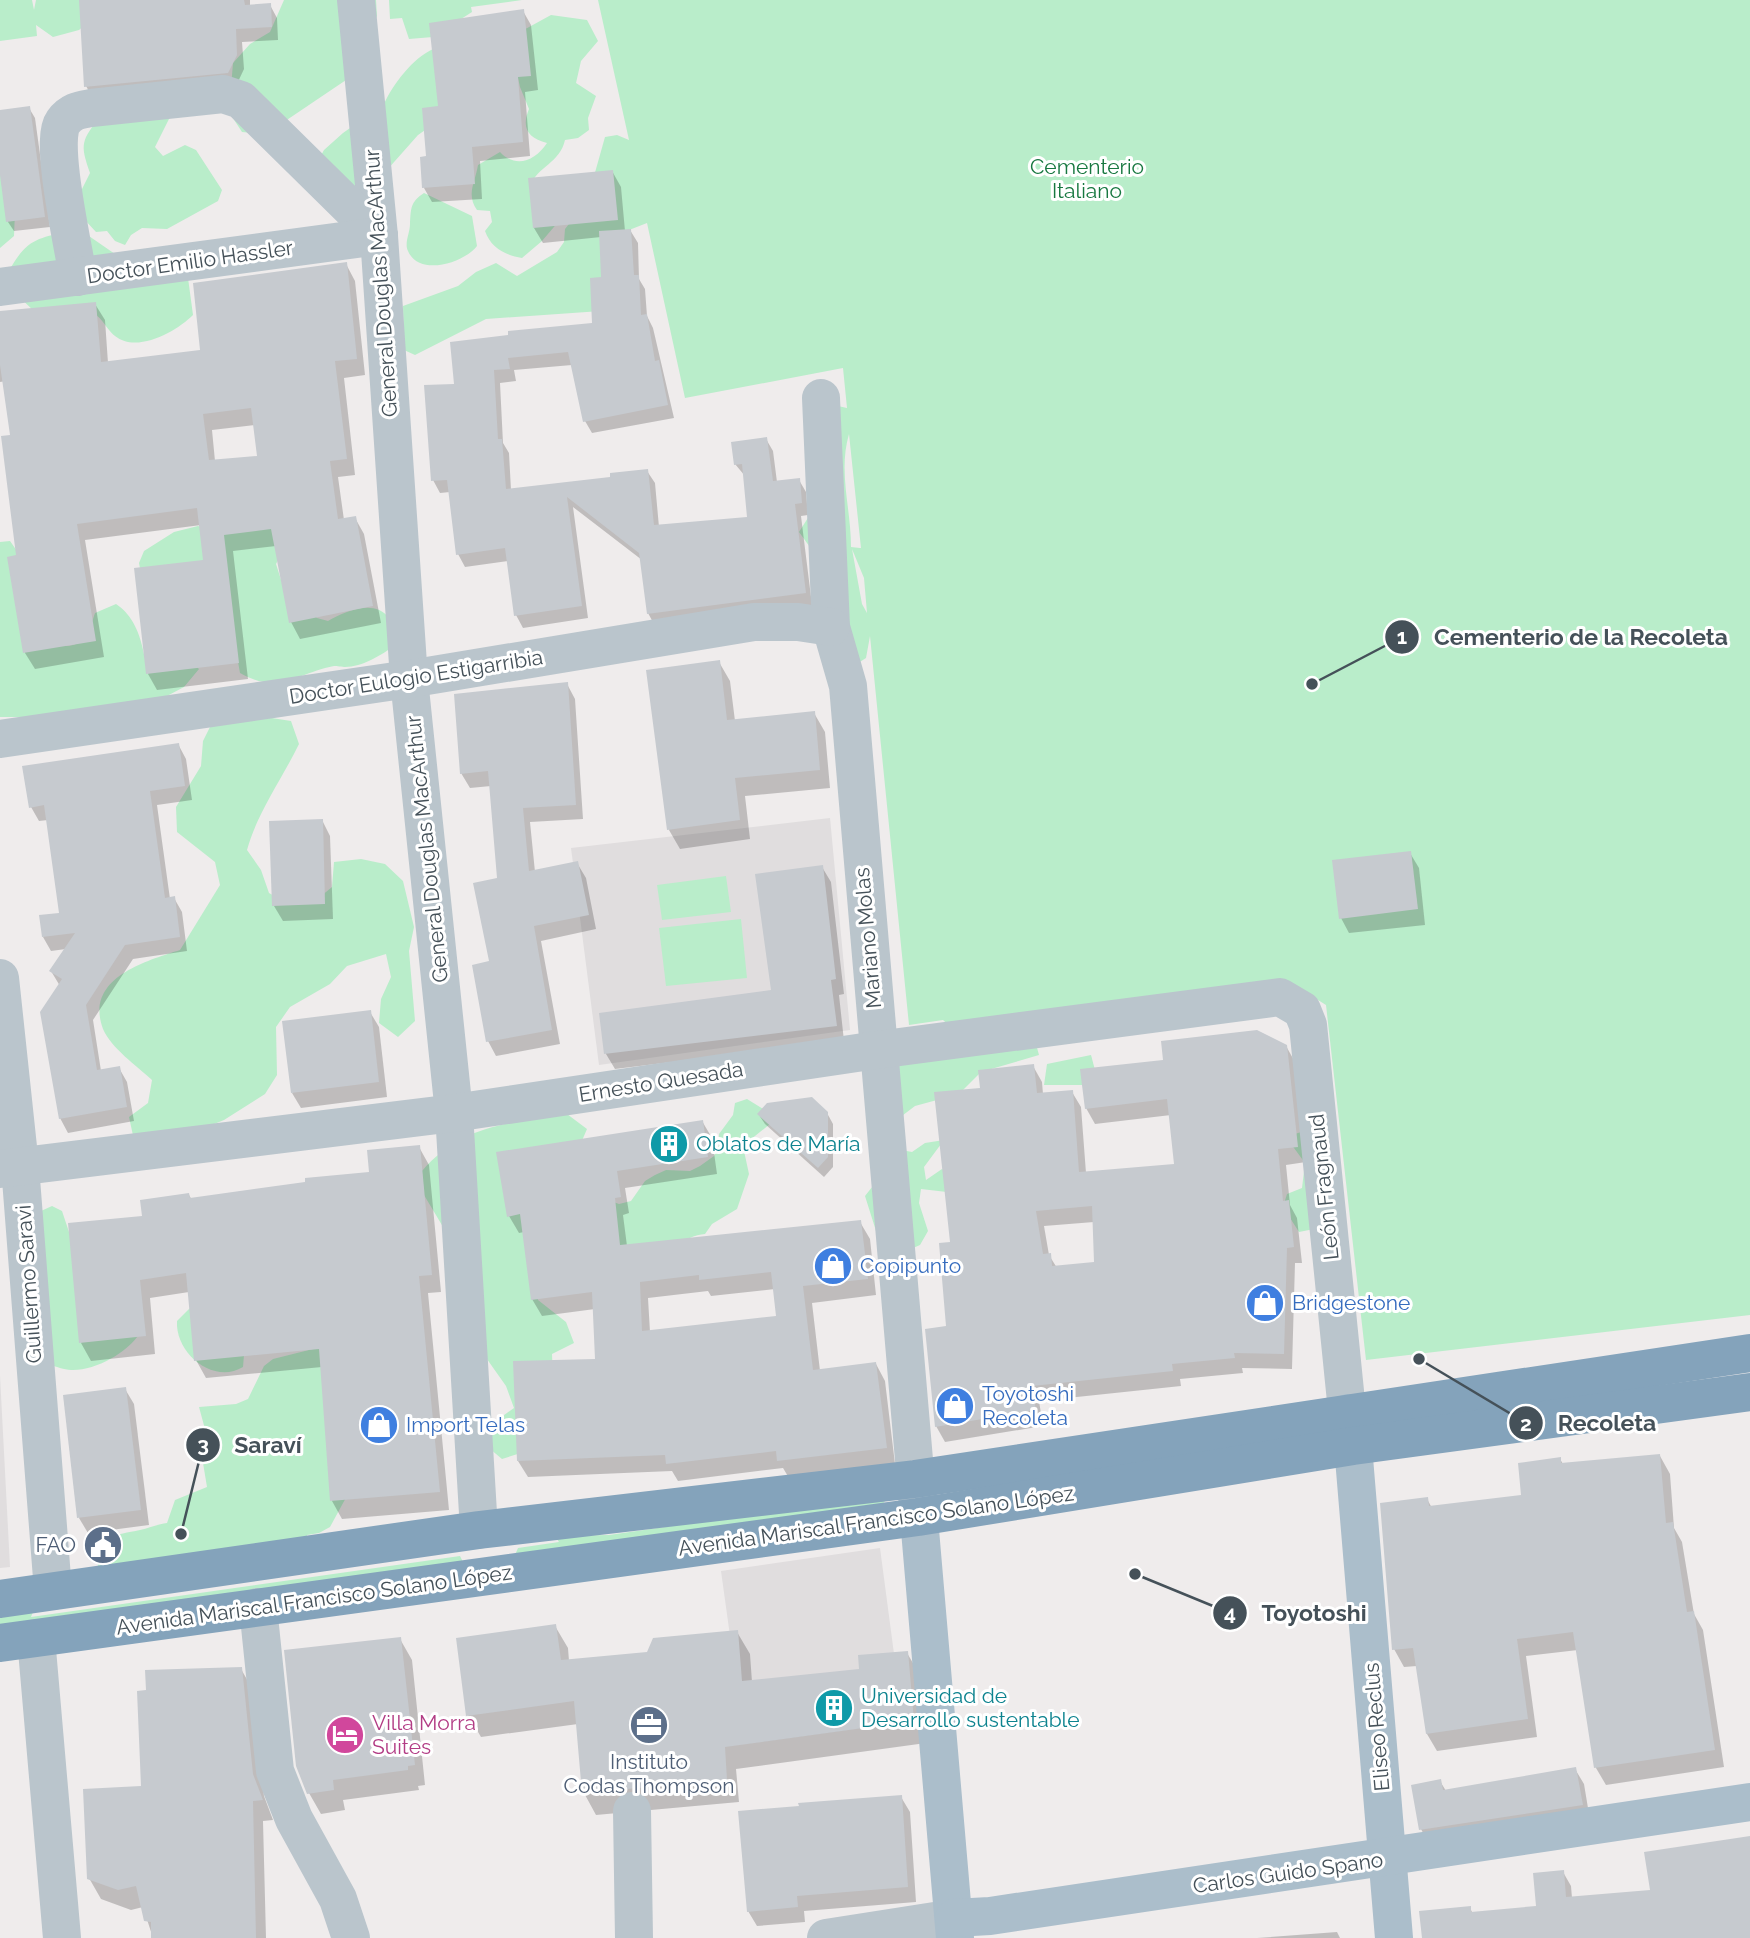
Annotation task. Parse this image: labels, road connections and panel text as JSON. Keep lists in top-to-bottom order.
{
  "streets": {
    "highway": ["Avenida Mariscal Francisco Solano López"],
    "main road": ["Eliseo Reclus", "Carlos Guido Spano"],
    "street": [
      "Doctor Emilio Hassler",
      "General Douglas MacArthur",
      "Doctor Eulogio Estigarribia",
      "Mariano Molas",
      "Ernesto Quesada",
      "León Fragnaud",
      "Guillermo Saravi"
    ]
  },
  "crossings": [
    ["Doctor Emilio Hassler", "General Douglas MacArthur"],
    ["General Douglas MacArthur", "Doctor Eulogio Estigarribia"],
    ["General Douglas MacArthur", "Ernesto Quesada"],
    ["General Douglas MacArthur", "Avenida Mariscal Francisco Solano López"],
    ["Doctor Eulogio Estigarribia", "Mariano Molas"],
    ["Mariano Molas", "Ernesto Quesada"],
    ["Mariano Molas", "Avenida Mariscal Francisco Solano López"],
    ["Ernesto Quesada", "León Fragnaud"],
    ["Ernesto Quesada", "Guillermo Saravi"],
    ["León Fragnaud", "Avenida Mariscal Francisco Solano López"],
    ["León Fragnaud", "Eliseo Reclus"],
    ["Guillermo Saravi", "Avenida Mariscal Francisco Solano López"],
    ["Avenida Mariscal Francisco Solano López", "Eliseo Reclus"],
    ["Eliseo Reclus", "Carlos Guido Spano"]
  ],
  "parks": ["Cementerio Italiano"],
  "places": {
    "other": [
      "Cementerio de la Recoleta",
      "Recoleta",
      "Saraví",
      "Toyotoshi"
    ],
    "building": ["Oblatos de María", "Universidad de Desarrollo sustentable"],
    "shop": [
      "Copipunto",
      "Bridgestone",
      "Toyotoshi Recoleta",
      "Import Telas"
    ],
    "public building": ["FAO"],
    "office": ["Instituto Codas Thompson"],
    "hotel": ["Villa Morra Suites"]
  }
}
